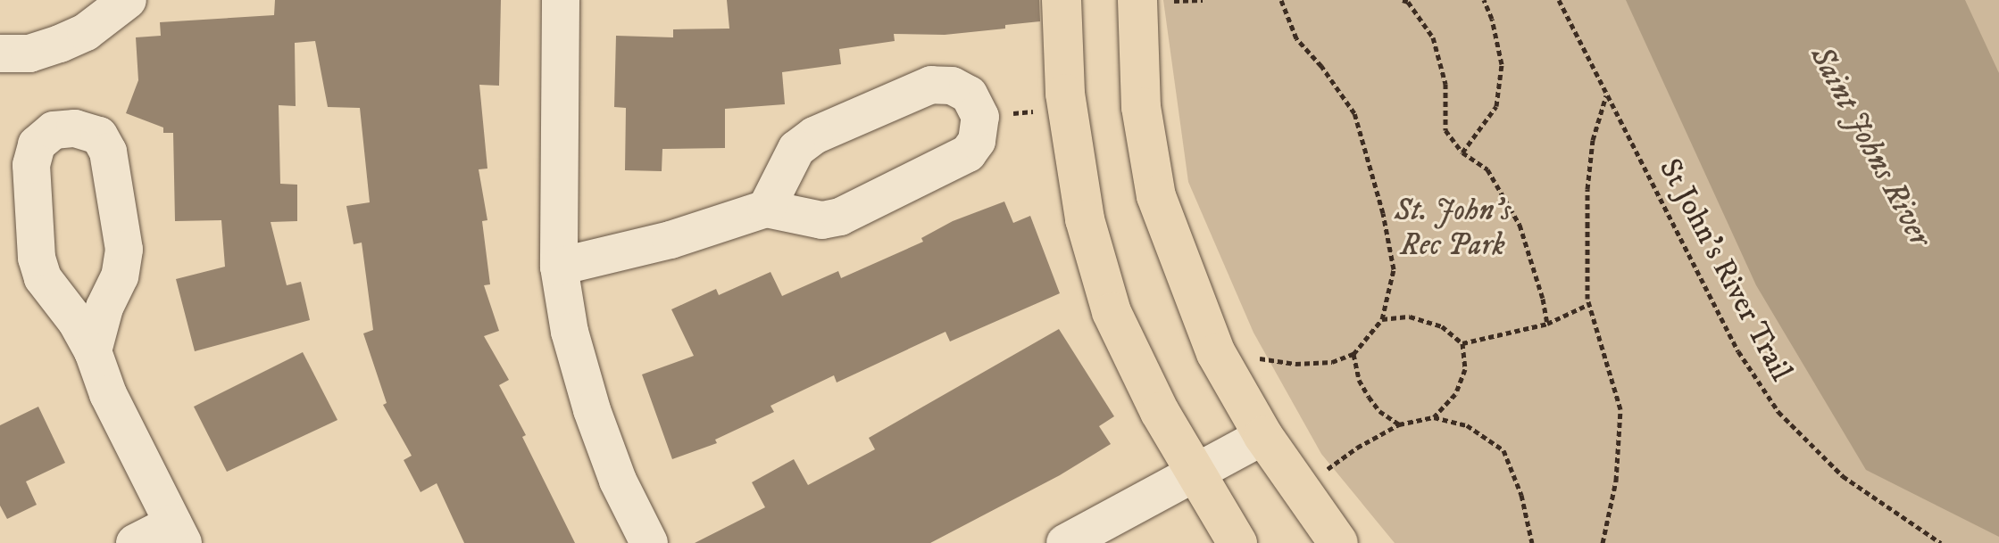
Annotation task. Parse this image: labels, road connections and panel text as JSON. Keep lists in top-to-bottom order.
{
  "streets": {
    "path": ["St John's River Trail"]
  },
  "water": ["Saint Johns River"],
  "parks": ["St. John's Rec Park"]
}
